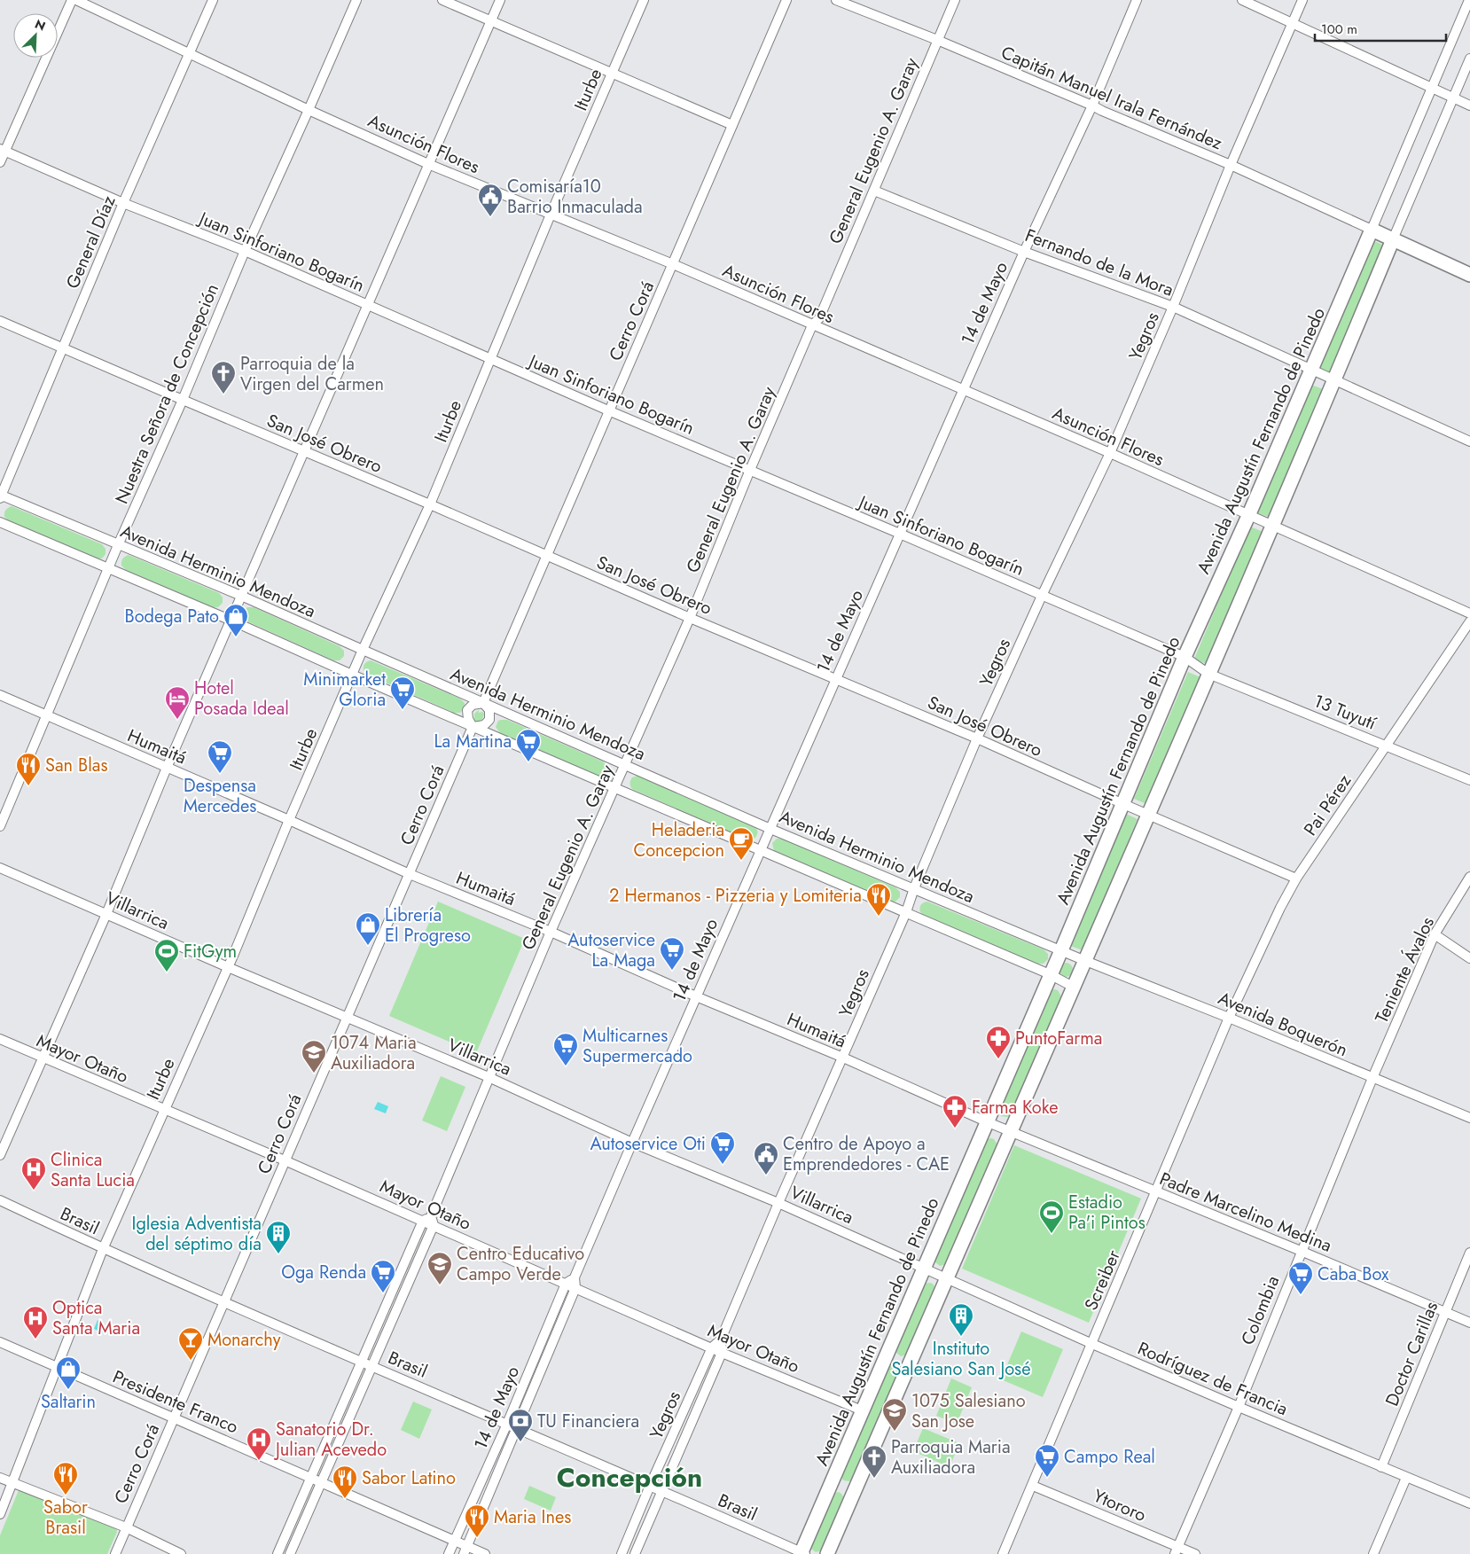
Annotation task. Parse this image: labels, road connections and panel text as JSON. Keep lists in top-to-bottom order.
{
  "streets": {
    "highway": ["Avenida Augustín Fernando de Pinedo"],
    "street": [
      "Iturbe",
      "Capitán Manuel Irala Fernández",
      "Asunción Flores",
      "General Eugenio A. Garay",
      "General Díaz",
      "Juan Sinforiano Bogarín",
      "Fernando de la Mora",
      "14 de Mayo",
      "Cerro Corá",
      "Yegros",
      "Nuestra Señora de Concepción",
      "San José Obrero",
      "Avenida Herminio Mendoza",
      "13 Tuyutí",
      "Humaitá",
      "Pai Pérez",
      "Villarrica",
      "Teniente Ávalos",
      "Avenida Boquerón",
      "Mayor Otaño",
      "Padre Marcelino Medina",
      "Brasil",
      "Screiber",
      "Colombia",
      "Doctor Carillas",
      "Rodríguez de Francia",
      "Presidente Franco",
      "Ytororo"
    ]
  },
  "crossings": [
    ["Iturbe", "Asunción Flores"],
    ["Iturbe", "Juan Sinforiano Bogarín"],
    ["Iturbe", "San José Obrero"],
    ["Iturbe", "Avenida Herminio Mendoza"],
    ["Iturbe", "Humaitá"],
    ["Iturbe", "Villarrica"],
    ["Iturbe", "Mayor Otaño"],
    ["Iturbe", "Brasil"],
    ["Iturbe", "Presidente Franco"],
    ["Capitán Manuel Irala Fernández", "General Eugenio A. Garay"],
    ["Capitán Manuel Irala Fernández", "14 de Mayo"],
    ["Capitán Manuel Irala Fernández", "Yegros"],
    ["Capitán Manuel Irala Fernández", "Avenida Augustín Fernando de Pinedo"],
    ["Asunción Flores", "General Eugenio A. Garay"],
    ["Asunción Flores", "General Díaz"],
    ["Asunción Flores", "14 de Mayo"],
    ["Asunción Flores", "Cerro Corá"],
    ["Asunción Flores", "Yegros"],
    ["Asunción Flores", "Nuestra Señora de Concepción"],
    ["Asunción Flores", "Avenida Augustín Fernando de Pinedo"],
    ["General Eugenio A. Garay", "Juan Sinforiano Bogarín"],
    ["General Eugenio A. Garay", "Fernando de la Mora"],
    ["General Eugenio A. Garay", "San José Obrero"],
    ["General Eugenio A. Garay", "Avenida Herminio Mendoza"],
    ["General Eugenio A. Garay", "Humaitá"],
    ["General Eugenio A. Garay", "Villarrica"],
    ["General Eugenio A. Garay", "Mayor Otaño"],
    ["General Eugenio A. Garay", "Brasil"],
    ["General Eugenio A. Garay", "Presidente Franco"],
    ["General Díaz", "Juan Sinforiano Bogarín"],
    ["General Díaz", "San José Obrero"],
    ["General Díaz", "Avenida Herminio Mendoza"],
    ["Juan Sinforiano Bogarín", "14 de Mayo"],
    ["Juan Sinforiano Bogarín", "Cerro Corá"],
    ["Juan Sinforiano Bogarín", "Yegros"],
    ["Juan Sinforiano Bogarín", "Nuestra Señora de Concepción"],
    ["Juan Sinforiano Bogarín", "Avenida Augustín Fernando de Pinedo"],
    ["Juan Sinforiano Bogarín", "13 Tuyutí"],
    ["Fernando de la Mora", "14 de Mayo"],
    ["Fernando de la Mora", "Yegros"],
    ["Fernando de la Mora", "Avenida Augustín Fernando de Pinedo"],
    ["14 de Mayo", "San José Obrero"],
    ["14 de Mayo", "Avenida Herminio Mendoza"],
    ["14 de Mayo", "Humaitá"],
    ["14 de Mayo", "Villarrica"],
    ["14 de Mayo", "Mayor Otaño"],
    ["14 de Mayo", "Brasil"],
    ["14 de Mayo", "Presidente Franco"],
    ["Cerro Corá", "San José Obrero"],
    ["Cerro Corá", "Avenida Herminio Mendoza"],
    ["Cerro Corá", "Humaitá"],
    ["Cerro Corá", "Villarrica"],
    ["Cerro Corá", "Mayor Otaño"],
    ["Cerro Corá", "Brasil"],
    ["Cerro Corá", "Presidente Franco"],
    ["Yegros", "San José Obrero"],
    ["Yegros", "Avenida Herminio Mendoza"],
    ["Yegros", "Humaitá"],
    ["Yegros", "Villarrica"],
    ["Yegros", "Mayor Otaño"],
    ["Yegros", "Brasil"],
    ["Nuestra Señora de Concepción", "San José Obrero"],
    ["Nuestra Señora de Concepción", "Avenida Herminio Mendoza"],
    ["Nuestra Señora de Concepción", "Humaitá"],
    ["Avenida Augustín Fernando de Pinedo", "San José Obrero"],
    ["Avenida Augustín Fernando de Pinedo", "Avenida Herminio Mendoza"],
    ["Avenida Augustín Fernando de Pinedo", "Humaitá"],
    ["Avenida Augustín Fernando de Pinedo", "Villarrica"],
    ["Avenida Augustín Fernando de Pinedo", "Mayor Otaño"],
    ["Avenida Augustín Fernando de Pinedo", "Brasil"],
    ["San José Obrero", "Pai Pérez"],
    ["Avenida Herminio Mendoza", "Avenida Boquerón"],
    ["13 Tuyutí", "Pai Pérez"],
    ["Humaitá", "Padre Marcelino Medina"],
    ["Pai Pérez", "Avenida Boquerón"],
    ["Pai Pérez", "Screiber"],
    ["Villarrica", "Rodríguez de Francia"],
    ["Teniente Ávalos", "Avenida Boquerón"],
    ["Teniente Ávalos", "Colombia"],
    ["Avenida Boquerón", "Screiber"],
    ["Avenida Boquerón", "Colombia"],
    ["Padre Marcelino Medina", "Screiber"],
    ["Padre Marcelino Medina", "Colombia"],
    ["Padre Marcelino Medina", "Doctor Carillas"],
    ["Screiber", "Rodríguez de Francia"],
    ["Screiber", "Ytororo"],
    ["Colombia", "Rodríguez de Francia"],
    ["Colombia", "Ytororo"],
    ["Doctor Carillas", "Rodríguez de Francia"]
  ],
  "districts": ["Concepción"],
  "places": {
    "public building": ["Comisaría10 Barrio Inmaculada", "Centro de Apoyo a Emprendedores - CAE"],
    "church": ["Parroquia de la Virgen del Carmen", "Parroquia Maria Auxiliadora"],
    "shop": ["Bodega Pato", "Librería El Progreso", "Saltarin"],
    "supermarket": [
      "Minimarket Gloria",
      "La Martina",
      "Despensa Mercedes",
      "Autoservice La Maga",
      "Multicarnes Supermercado",
      "Autoservice Oti",
      "Oga Renda",
      "Caba Box",
      "Campo Real"
    ],
    "hotel": ["Hotel Posada Ideal"],
    "restaurant": [
      "San Blas",
      "2 Hermanos - Pizzeria y Lomiteria",
      "Sabor Brasil",
      "Sabor Latino",
      "Maria Ines"
    ],
    "cafe": ["Heladeria Concepcion"],
    "sports": ["FitGym", "Estadio Pa'i Pintos"],
    "pharmacy": ["PuntoFarma", "Farma Koke"],
    "school or university": ["1074 Maria Auxiliadora", "Centro Educativo Campo Verde", "1075 Salesiano San Jose"],
    "hospital": ["Clinica Santa Lucia", "Optica Santa Maria", "Sanatorio Dr. Julian Acevedo"],
    "building": ["Iglesia Adventista del séptimo día", "Instituto Salesiano San José"],
    "bar": ["Monarchy"],
    "bank": ["TU Financiera"]
  },
  "scale_bar": "100 m",
  "north": "top right"
}
